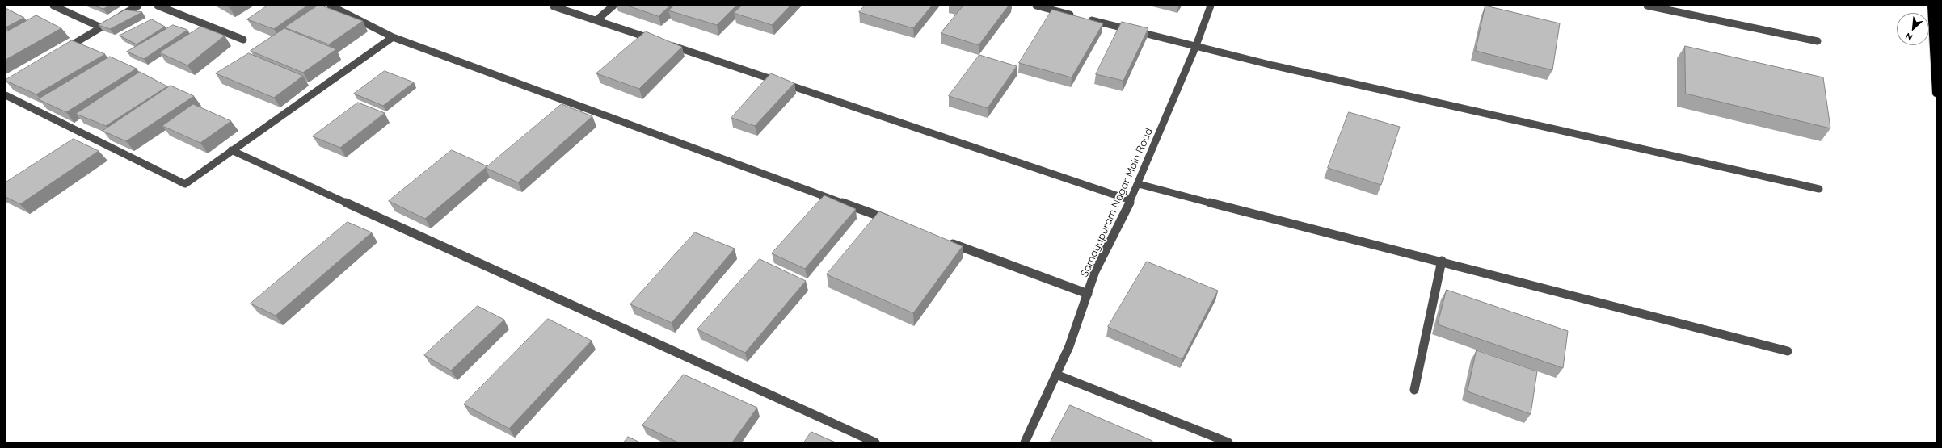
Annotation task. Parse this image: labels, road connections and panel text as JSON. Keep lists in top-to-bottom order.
{
  "streets": {
    "street": ["Samayapuram Nagar Main Road"]
  },
  "north": "bottom left"
}
